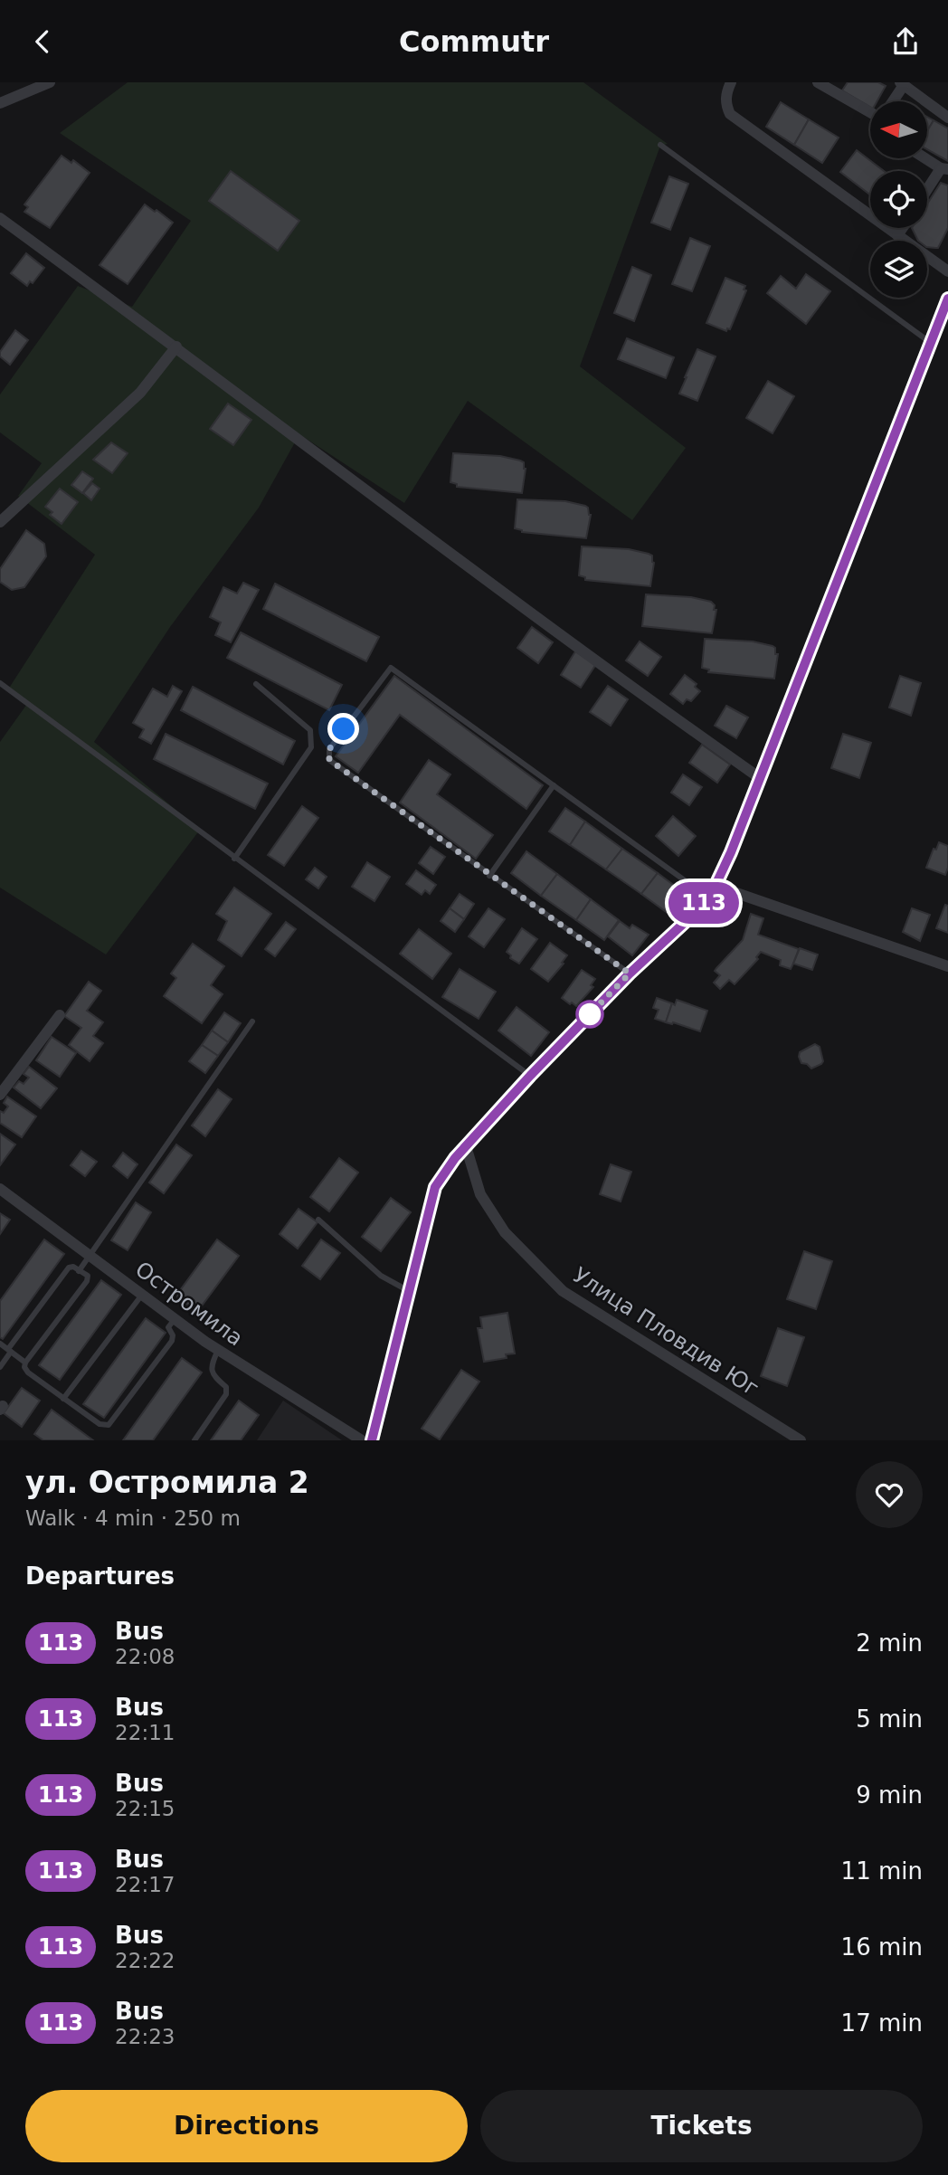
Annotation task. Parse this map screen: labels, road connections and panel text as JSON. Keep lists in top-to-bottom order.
{
  "streets": {
    "street": ["Остромила", "Улица Пловдив Юг"]
  },
  "lines": ["bus line 113"],
  "north": "left",
  "page": {
    "header": "Commutr",
    "on_map": "113",
    "heading": [
      ["ул. Остромила 2", "Walk · 4 min · 250 m"],
      "Departures"
    ],
    "list": [
      {
        "mark": "113",
        "name": "Bus",
        "note": "22:08",
        "value": "2 min"
      },
      {
        "mark": "113",
        "name": "Bus",
        "note": "22:11",
        "value": "5 min"
      },
      {
        "mark": "113",
        "name": "Bus",
        "note": "22:15",
        "value": "9 min"
      },
      {
        "mark": "113",
        "name": "Bus",
        "note": "22:17",
        "value": "11 min"
      },
      {
        "mark": "113",
        "name": "Bus",
        "note": "22:22",
        "value": "16 min"
      },
      {
        "mark": "113",
        "name": "Bus",
        "note": "22:23",
        "value": "17 min"
      }
    ],
    "buttons": ["Directions", "Tickets"]
  }
}
